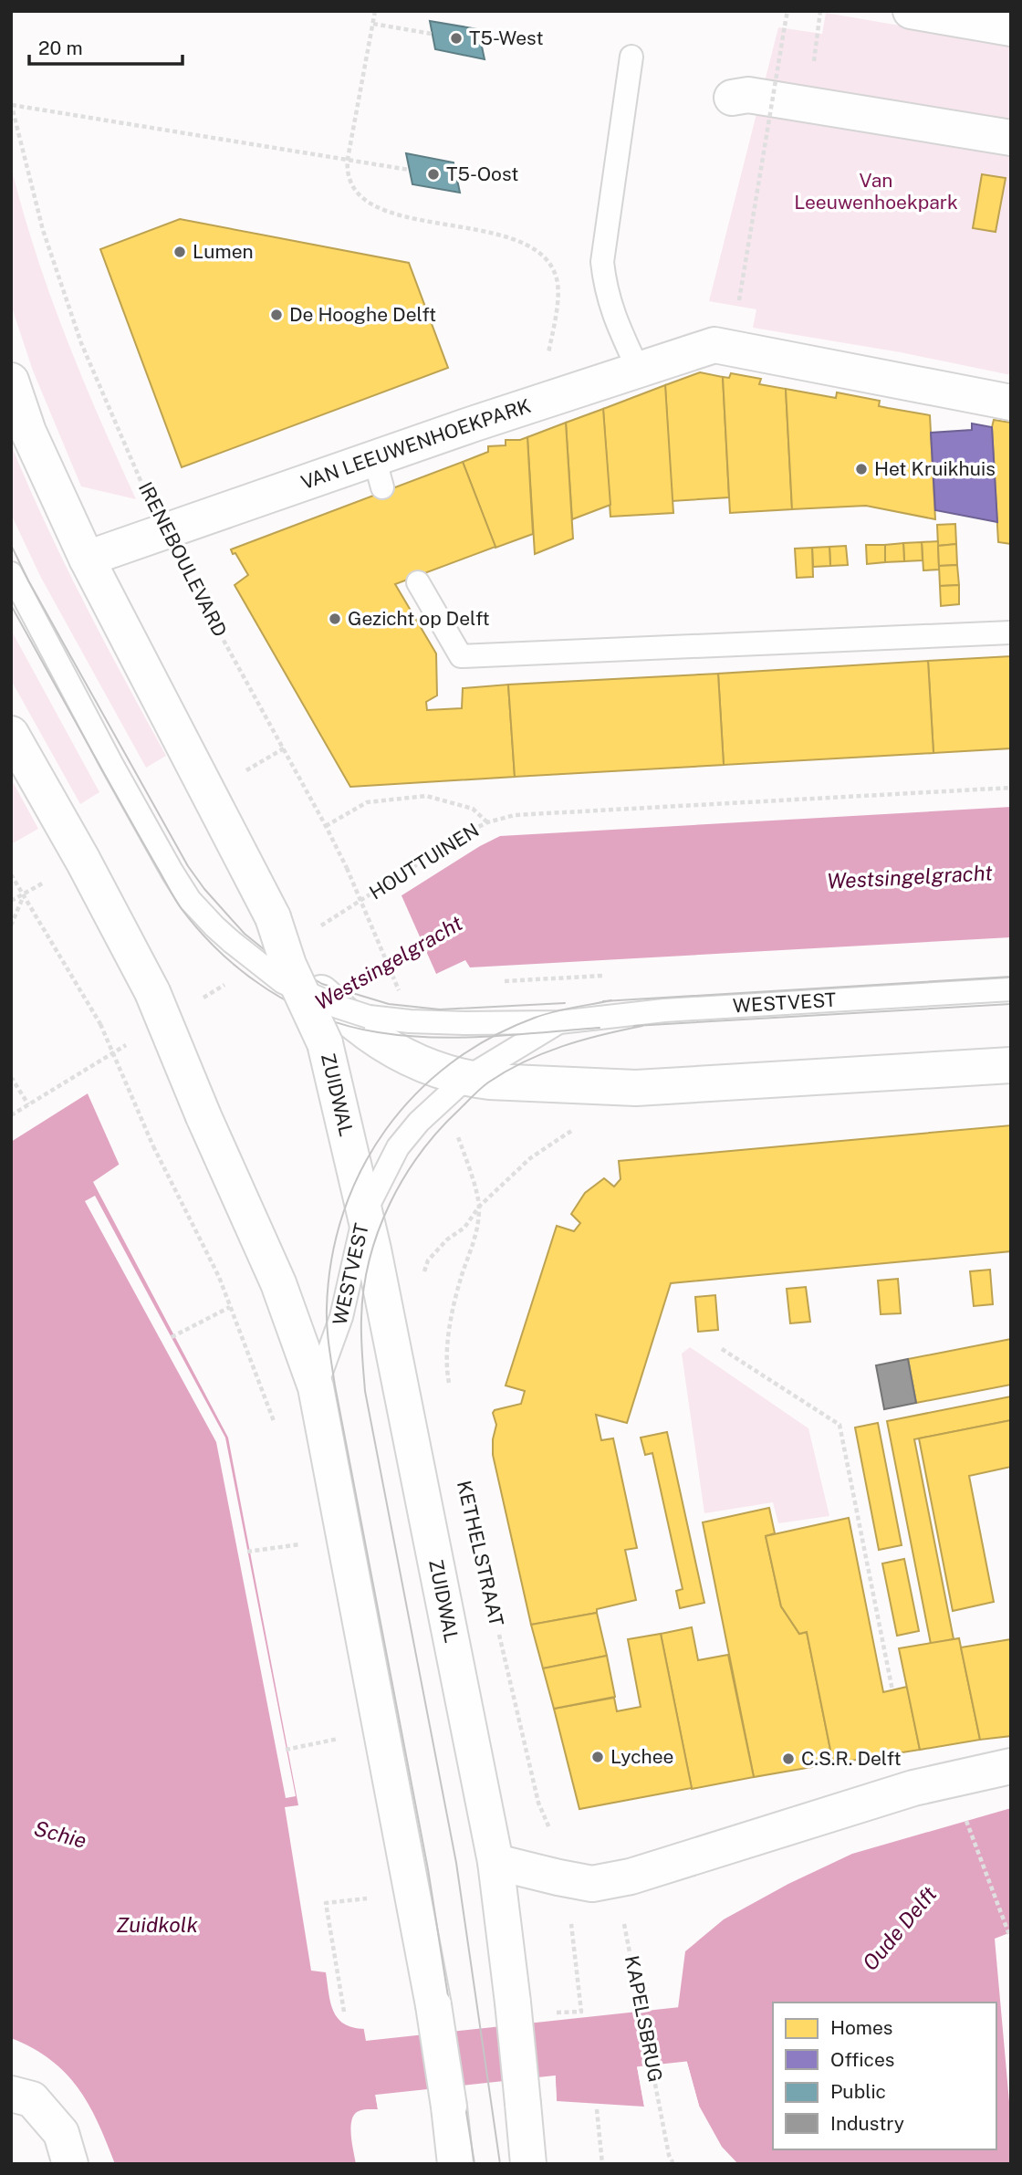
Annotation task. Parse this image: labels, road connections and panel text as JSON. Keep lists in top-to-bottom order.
{
  "streets": {
    "main road": ["VAN LEEUWENHOEKPARK", "ZUIDWAL"],
    "lane": ["WESTVEST"],
    "path": [
      "IRENEBOULEVARD",
      "HOUTTUINEN",
      "KETHELSTRAAT",
      "KAPELSBRUG"
    ]
  },
  "crossings": [
    ["VAN LEEUWENHOEKPARK", "IRENEBOULEVARD"],
    ["WESTVEST", "ZUIDWAL"],
    ["KETHELSTRAAT", "KAPELSBRUG"]
  ],
  "water": [
    "Westsingelgracht",
    "Schie",
    "Zuidkolk",
    "Oude Delft"
  ],
  "parks": ["Van Leeuwenhoekpark"],
  "places": [
    "T5-West",
    "T5-Oost",
    "Lumen",
    "De Hooghe Delft",
    "Het Kruikhuis",
    "Gezicht op Delft",
    "Lychee",
    "C.S.R. Delft"
  ],
  "legend": [
    "Homes",
    "Offices",
    "Public",
    "Industry"
  ],
  "scale_bar": "20 m"
}
